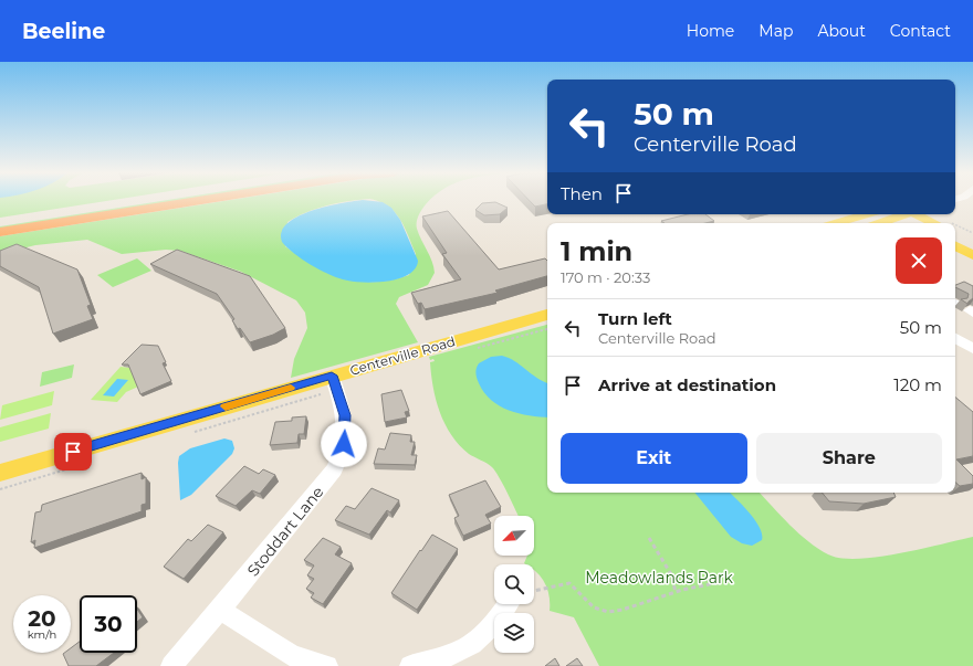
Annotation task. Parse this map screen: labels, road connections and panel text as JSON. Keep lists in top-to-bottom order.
{
  "streets": {
    "main road": ["Centerville Road"],
    "street": ["Stoddart Lane"]
  },
  "crossings": [
    ["Centerville Road", "Stoddart Lane"]
  ],
  "parks": ["Meadowlands Park"],
  "north": "bottom left",
  "page": {
    "header": "Beeline",
    "nav": [
      "Home",
      "Map",
      "About",
      "Contact"
    ],
    "turn": ["50 m", "Centerville Road"],
    "then": "Then",
    "heading": ["1 min", "170 m · 20:33"],
    "list": [
      {
        "name": "Turn left",
        "note": "Centerville Road",
        "value": "50 m"
      },
      {
        "name": "Arrive at destination",
        "value": "120 m"
      }
    ],
    "buttons": ["Exit", "Share"],
    "speed": "20 km/h",
    "limit": "30"
  }
}
